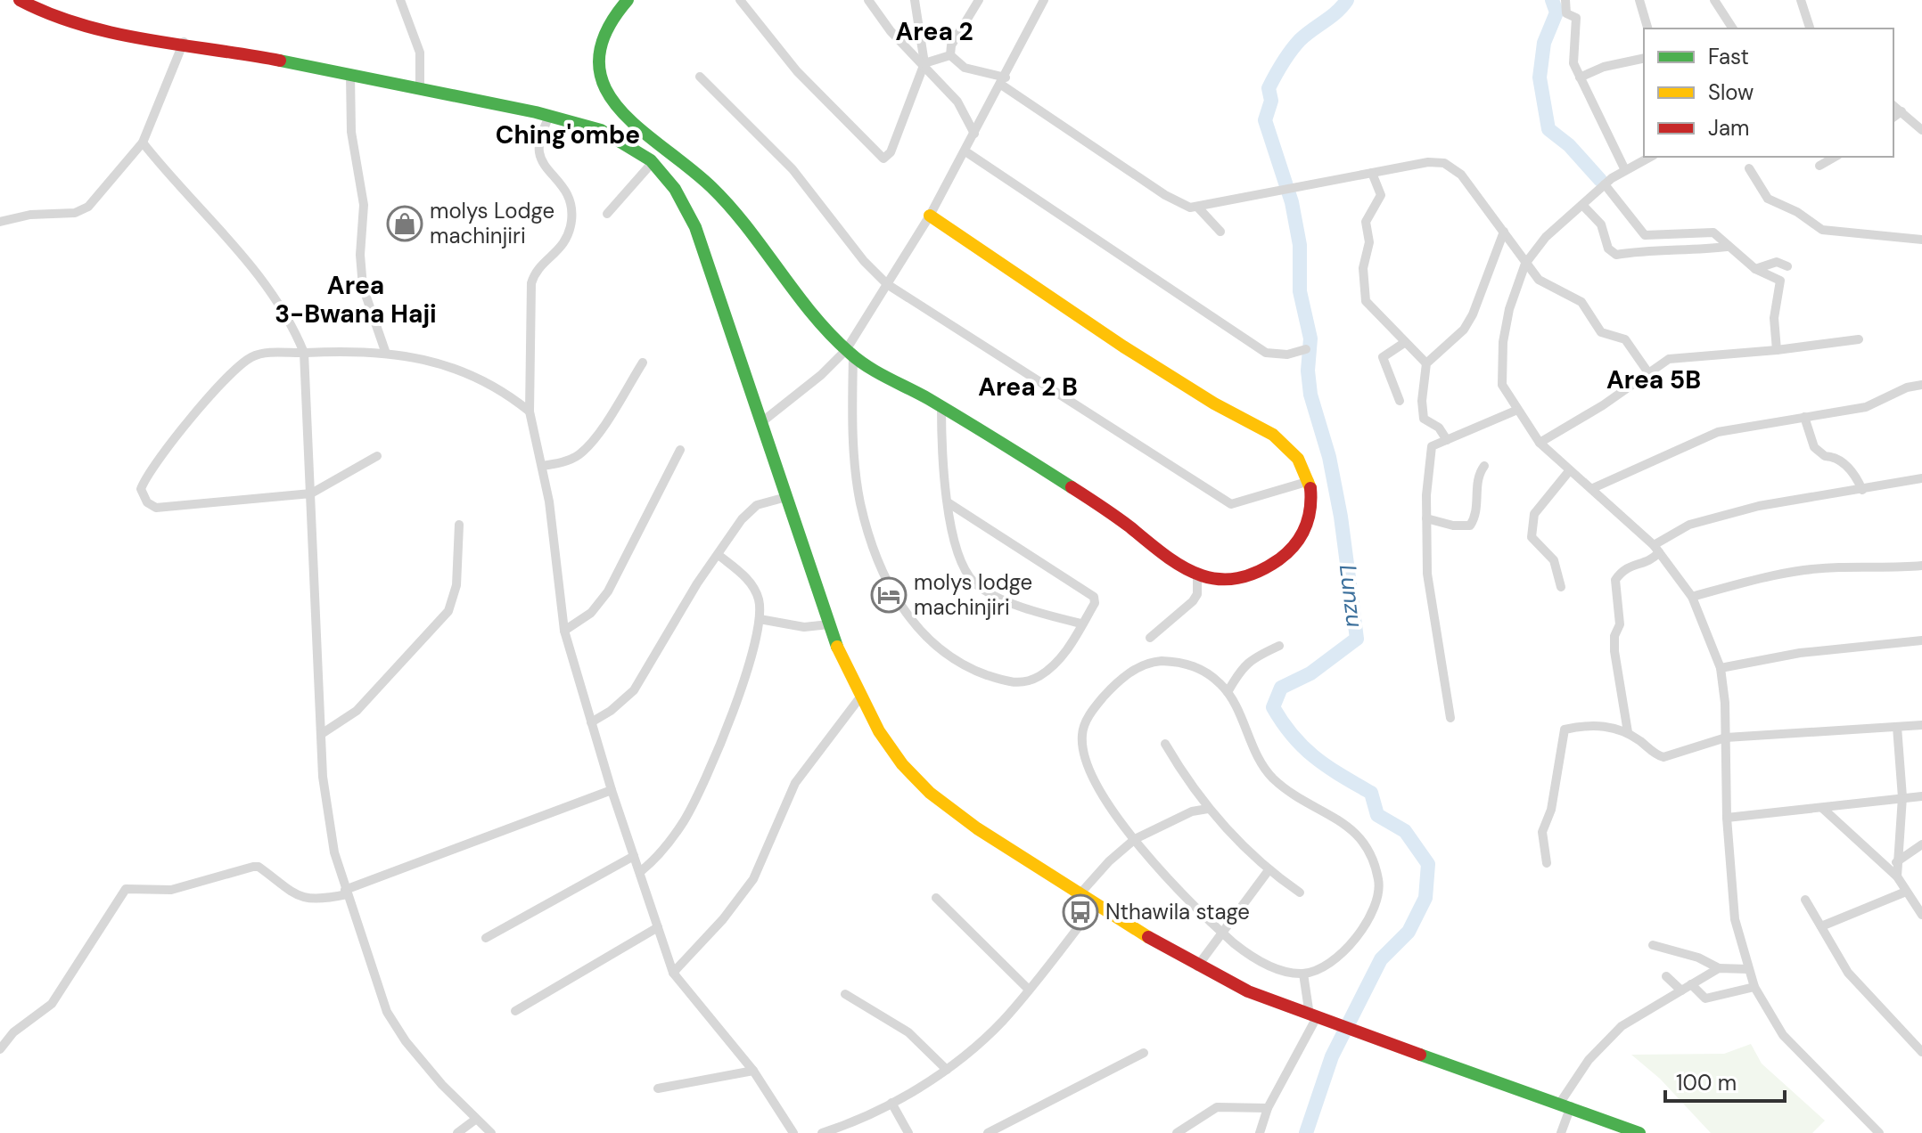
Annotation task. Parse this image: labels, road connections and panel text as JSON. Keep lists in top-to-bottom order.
{
  "districts": [
    "Area 2",
    "Ching'ombe",
    "Area 3-Bwana Haji",
    "Area 5B",
    "Area 2 B"
  ],
  "water": ["Lunzu"],
  "places": {
    "shop": ["molys Lodge machinjiri"],
    "hotel": ["molys lodge machinjiri"],
    "bus stop": ["Nthawila stage"]
  },
  "legend": ["Fast", "Slow", "Jam"],
  "scale_bar": "100 m"
}
